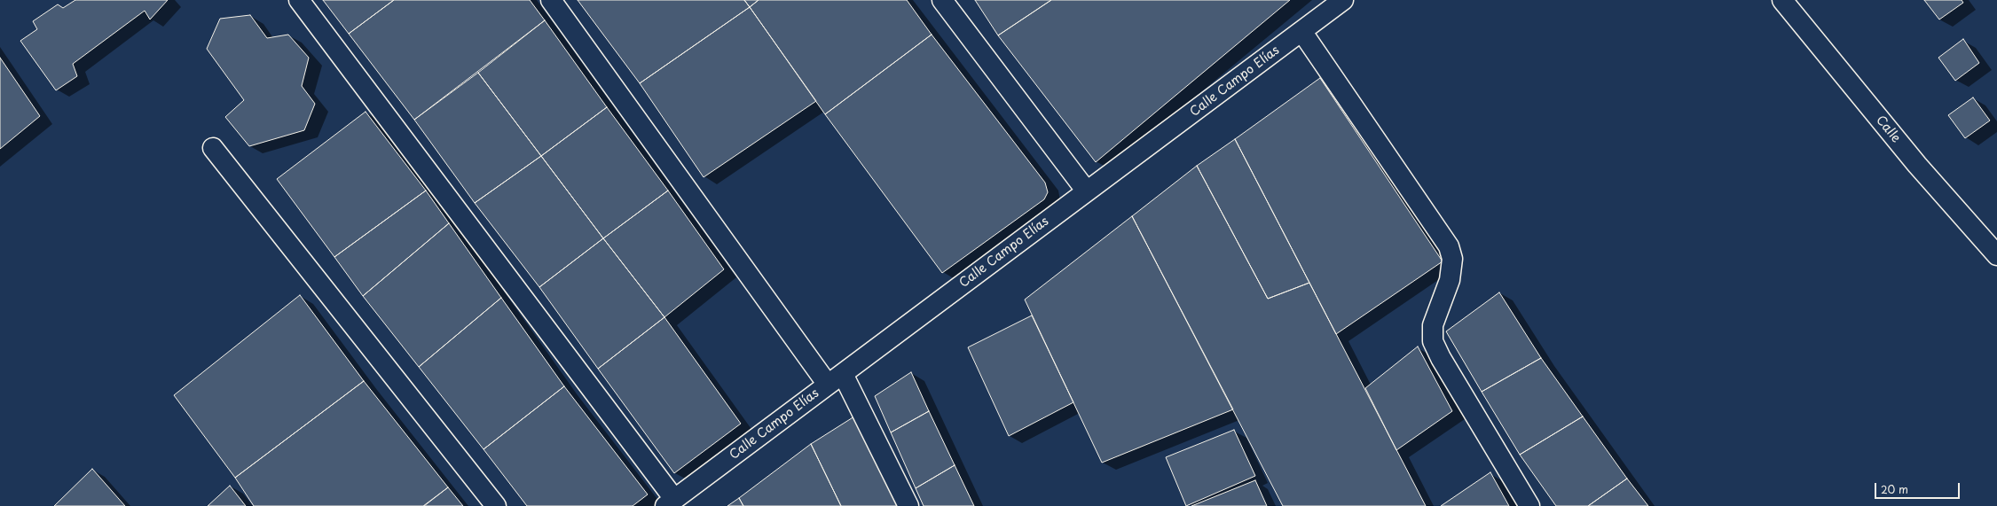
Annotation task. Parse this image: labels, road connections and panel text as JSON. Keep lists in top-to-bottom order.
{
  "streets": {
    "street": ["Calle Campo Elías", "Calle"]
  },
  "scale_bar": "20 m"
}
